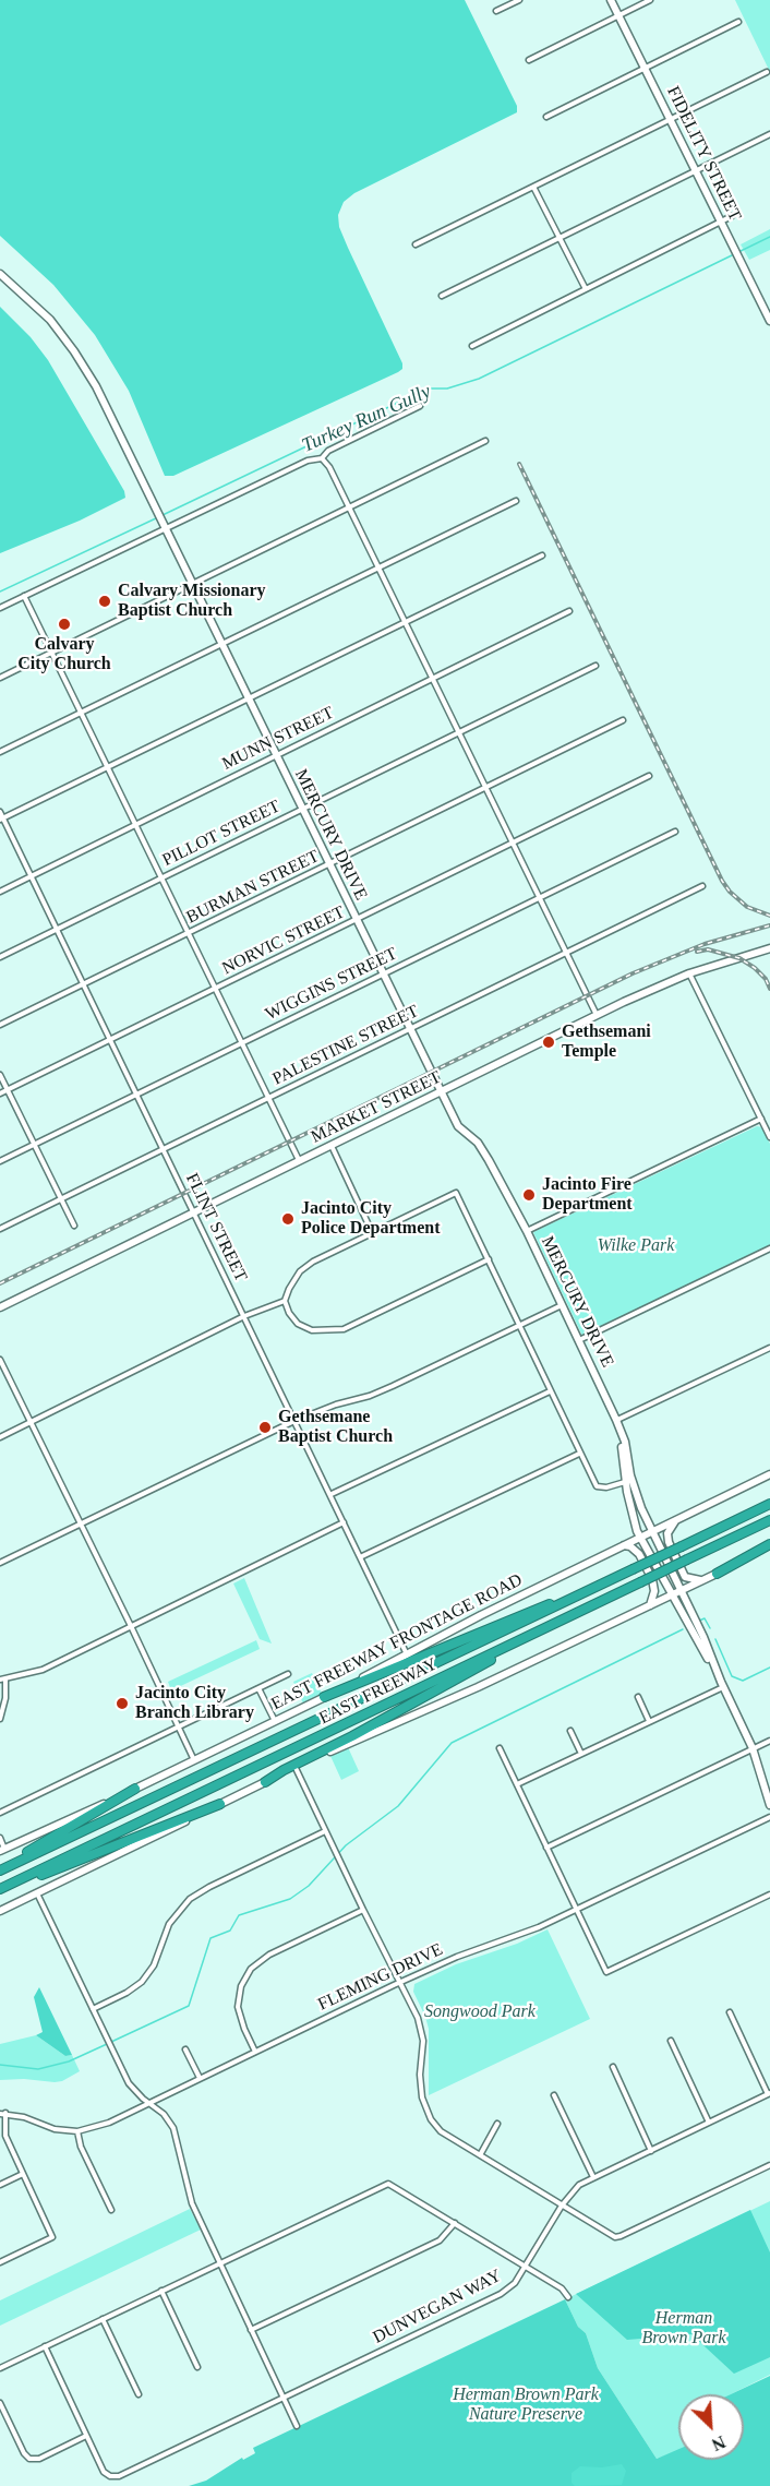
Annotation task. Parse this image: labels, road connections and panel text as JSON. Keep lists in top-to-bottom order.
{
  "streets": {
    "highway": ["EAST FREEWAY"],
    "main road": [
      "FIDELITY STREET",
      "MERCURY DRIVE",
      "MARKET STREET",
      "EAST FREEWAY FRONTAGE ROAD"
    ],
    "street": [
      "MUNN STREET",
      "PILLOT STREET",
      "BURMAN STREET",
      "NORVIC STREET",
      "WIGGINS STREET",
      "PALESTINE STREET",
      "FLINT STREET",
      "FLEMING DRIVE",
      "DUNVEGAN WAY"
    ]
  },
  "crossings": [
    ["MUNN STREET", "MERCURY DRIVE"],
    ["MUNN STREET", "FLINT STREET"],
    ["PILLOT STREET", "MERCURY DRIVE"],
    ["PILLOT STREET", "FLINT STREET"],
    ["MERCURY DRIVE", "BURMAN STREET"],
    ["MERCURY DRIVE", "NORVIC STREET"],
    ["MERCURY DRIVE", "WIGGINS STREET"],
    ["MERCURY DRIVE", "PALESTINE STREET"],
    ["MERCURY DRIVE", "MARKET STREET"],
    ["MERCURY DRIVE", "EAST FREEWAY FRONTAGE ROAD"],
    ["BURMAN STREET", "FLINT STREET"],
    ["NORVIC STREET", "FLINT STREET"],
    ["WIGGINS STREET", "FLINT STREET"],
    ["PALESTINE STREET", "FLINT STREET"],
    ["MARKET STREET", "FLINT STREET"],
    ["FLINT STREET", "EAST FREEWAY FRONTAGE ROAD"]
  ],
  "water": ["Turkey Run Gully"],
  "parks": [
    "Wilke Park",
    "Songwood Park",
    "Herman Brown Park",
    "Herman Brown Park Nature Preserve"
  ],
  "places": [
    "Calvary Missionary Baptist Church",
    "Calvary City Church",
    "Gethsemani Temple",
    "Jacinto Fire Department",
    "Jacinto City Police Department",
    "Gethsemane Baptist Church",
    "Jacinto City Branch Library"
  ],
  "north": "bottom right"
}
